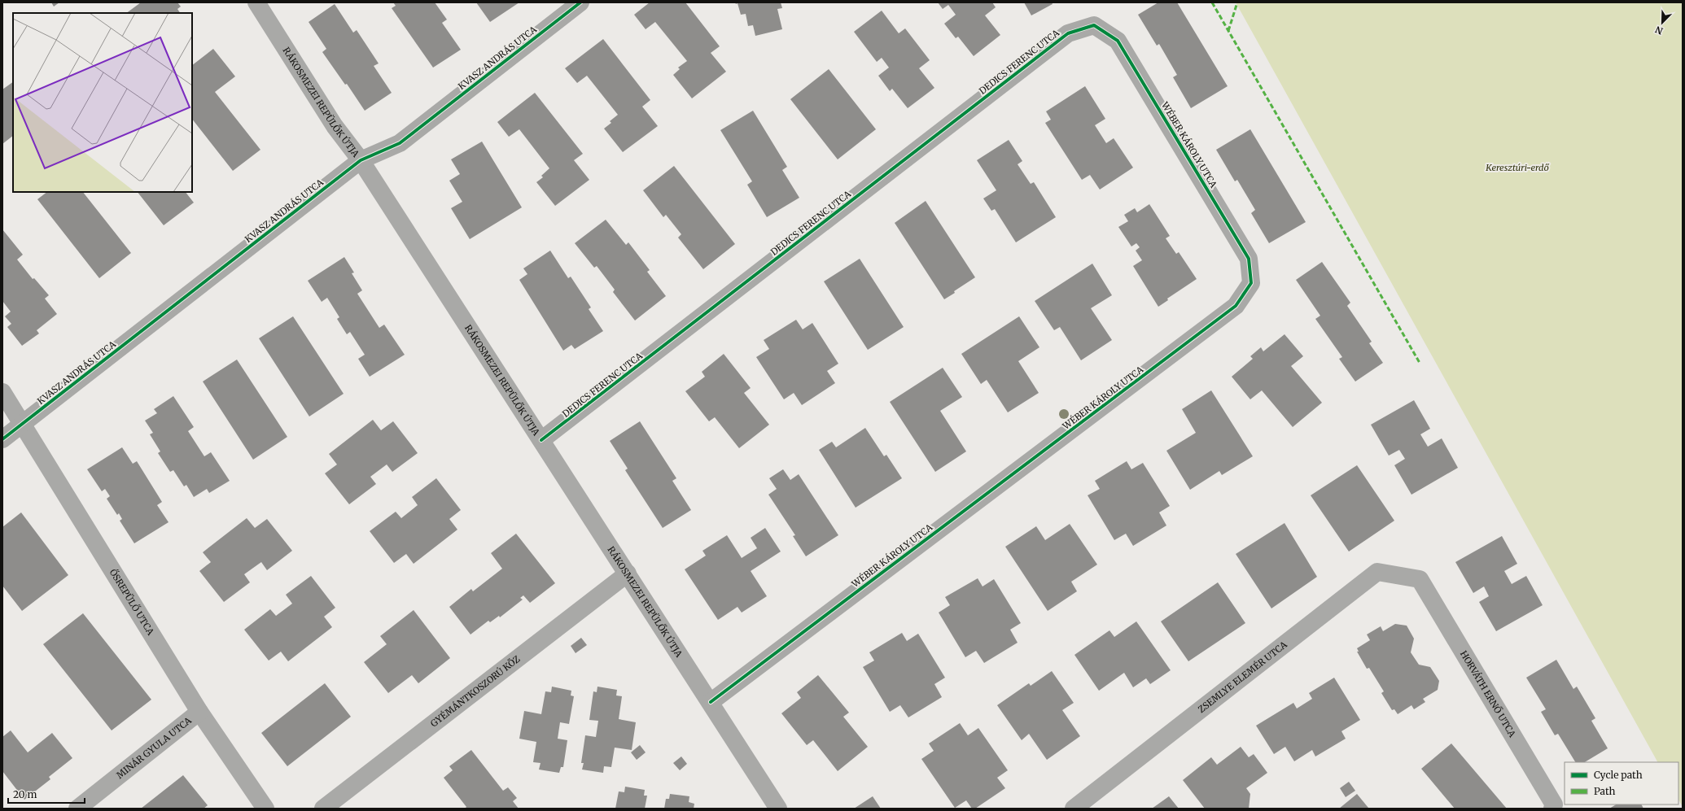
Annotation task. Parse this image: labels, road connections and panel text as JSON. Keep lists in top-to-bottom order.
{
  "streets": {
    "street": [
      "KVASZ ANDRÁS UTCA",
      "DEDICS FERENC UTCA",
      "RÁKOSMEZEI REPÜLŐK ÚTJA",
      "WÉBER KÁROLY UTCA",
      "ŐSREPÜLŐ UTCA",
      "ZSEMLYE ELEMÉR UTCA",
      "GYÉMÁNTKOSZORÚ KÖZ",
      "HORVÁTH ERNŐ UTCA",
      "MINÁR GYULA UTCA"
    ]
  },
  "crossings": [
    ["KVASZ ANDRÁS UTCA", "RÁKOSMEZEI REPÜLŐK ÚTJA"],
    ["KVASZ ANDRÁS UTCA", "ŐSREPÜLŐ UTCA"],
    ["DEDICS FERENC UTCA", "RÁKOSMEZEI REPÜLŐK ÚTJA"],
    ["DEDICS FERENC UTCA", "WÉBER KÁROLY UTCA"],
    ["RÁKOSMEZEI REPÜLŐK ÚTJA", "WÉBER KÁROLY UTCA"],
    ["RÁKOSMEZEI REPÜLŐK ÚTJA", "GYÉMÁNTKOSZORÚ KÖZ"],
    ["ŐSREPÜLŐ UTCA", "MINÁR GYULA UTCA"],
    ["ZSEMLYE ELEMÉR UTCA", "HORVÁTH ERNŐ UTCA"]
  ],
  "parks": ["Keresztúri-erdő"],
  "legend": ["Cycle path", "Path"],
  "scale_bar": "20 m",
  "north": "bottom left"
}
